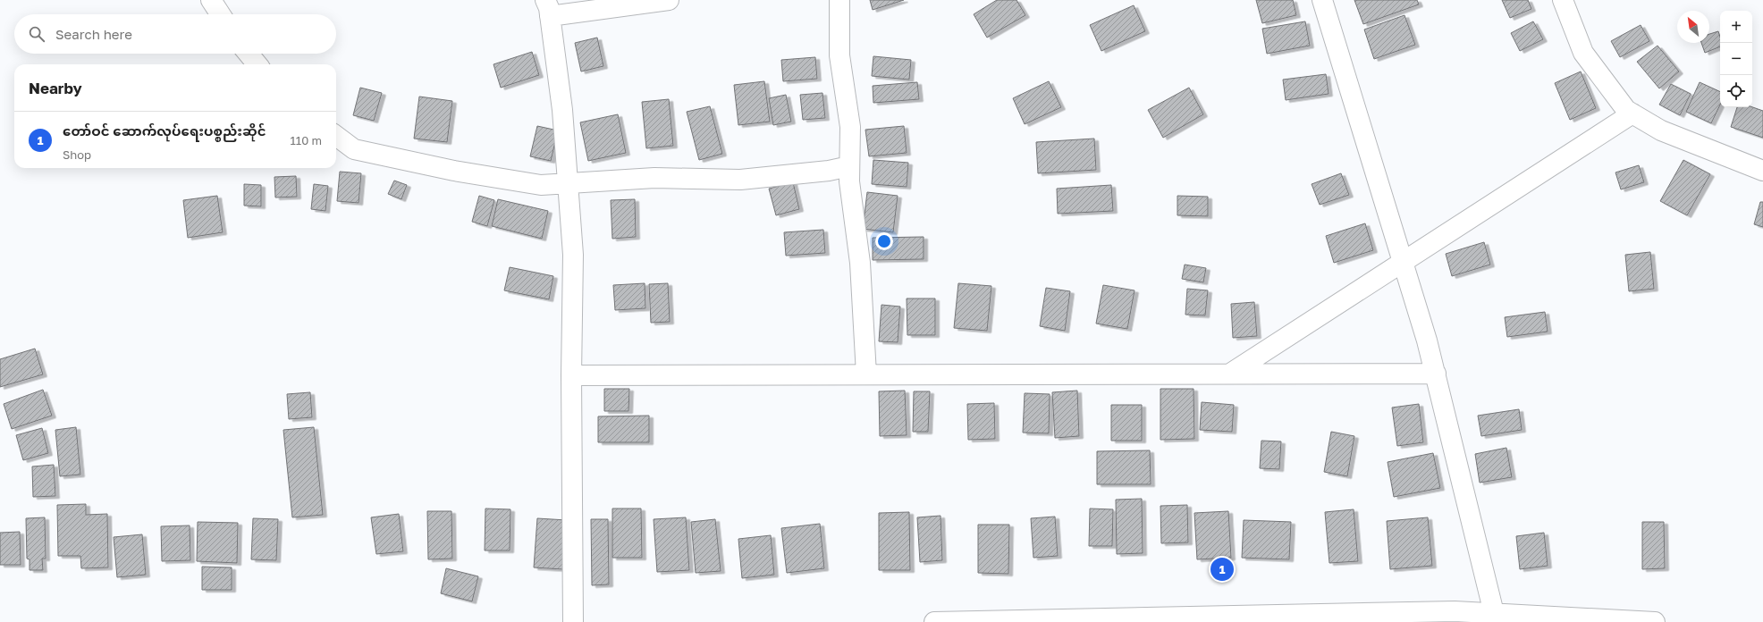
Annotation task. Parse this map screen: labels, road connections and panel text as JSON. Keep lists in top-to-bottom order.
{
  "north": "top left",
  "page": {
    "map_buttons": ["+", "−"],
    "search": "Search here",
    "heading": "Nearby",
    "list": [
      {
        "mark": "1",
        "name": "တော်ဝင် ဆောက်လုပ်ရေးပစ္စည်းဆိုင်",
        "note": "Shop",
        "value": "110 m"
      }
    ],
    "pins": "1"
  }
}
